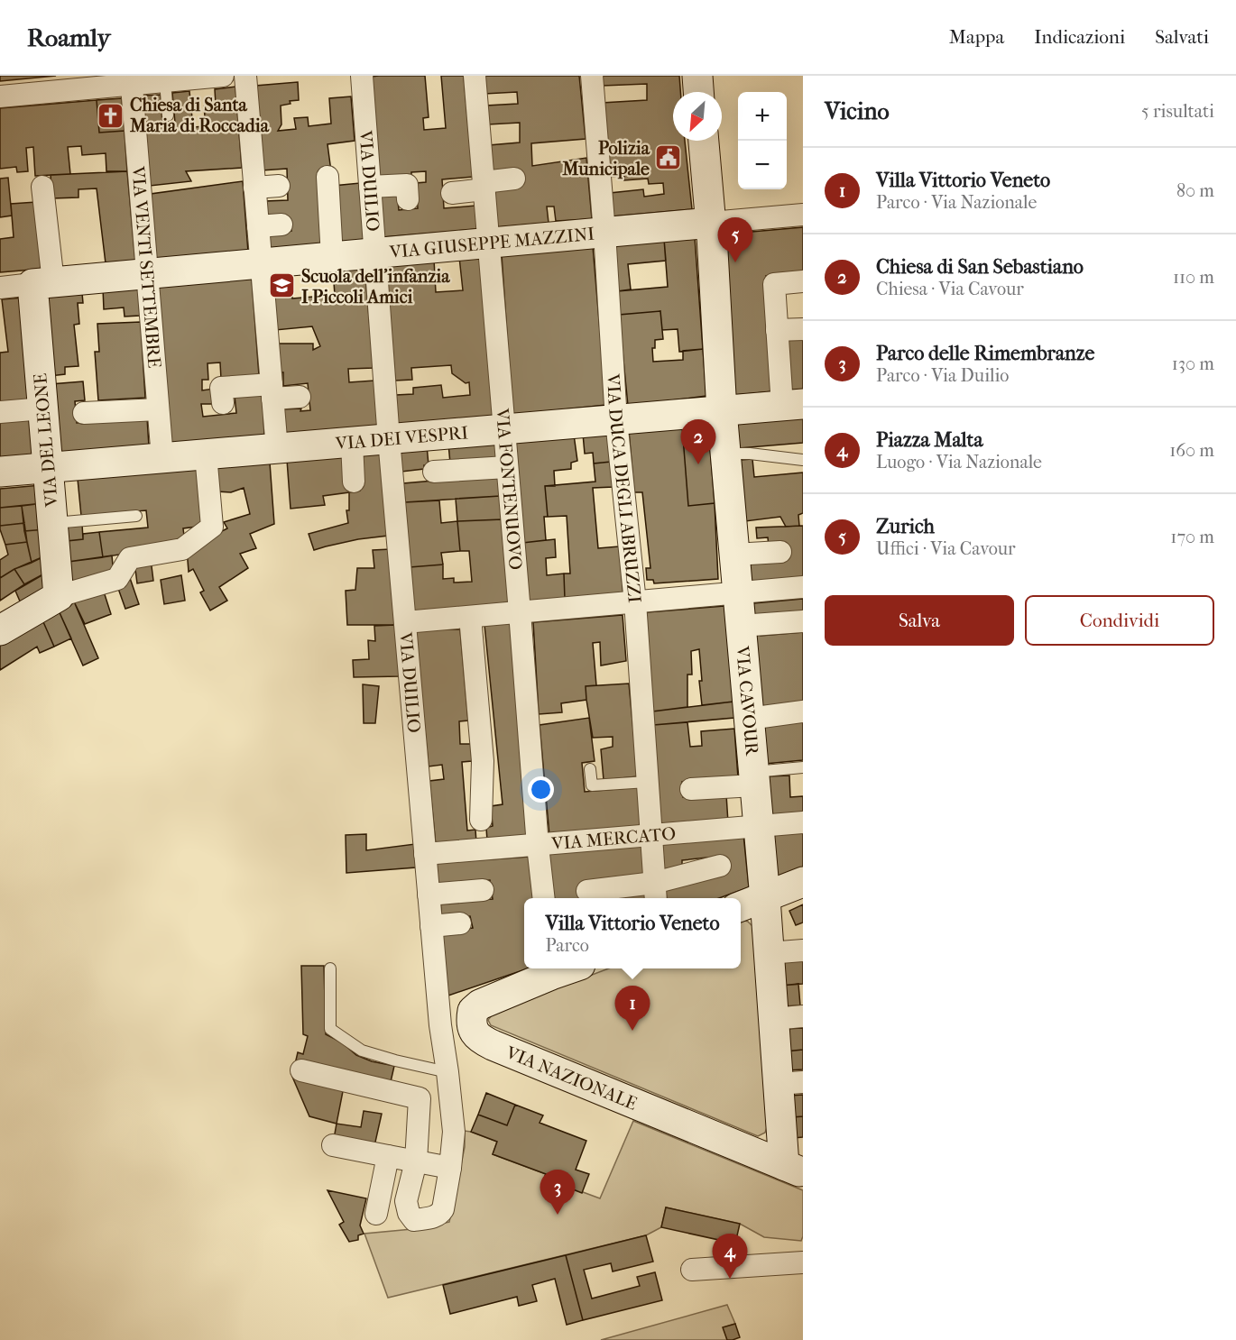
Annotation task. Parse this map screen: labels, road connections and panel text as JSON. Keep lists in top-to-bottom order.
{
  "streets": {
    "street": [
      "VIA DUILIO",
      "VIA GIUSEPPE MAZZINI",
      "VIA VENTI SETTEMBRE",
      "VIA DEI VESPRI",
      "VIA DEL LEONE",
      "VIA FONTENUOVO",
      "VIA DUCA DEGLI ABRUZZI",
      "VIA CAVOUR",
      "VIA MERCATO",
      "VIA NAZIONALE"
    ]
  },
  "crossings": [
    ["VIA DUILIO", "VIA GIUSEPPE MAZZINI"],
    ["VIA DUILIO", "VIA DEI VESPRI"],
    ["VIA DUILIO", "VIA MERCATO"],
    ["VIA GIUSEPPE MAZZINI", "VIA VENTI SETTEMBRE"],
    ["VIA GIUSEPPE MAZZINI", "VIA DEL LEONE"],
    ["VIA GIUSEPPE MAZZINI", "VIA FONTENUOVO"],
    ["VIA GIUSEPPE MAZZINI", "VIA DUCA DEGLI ABRUZZI"],
    ["VIA GIUSEPPE MAZZINI", "VIA CAVOUR"],
    ["VIA VENTI SETTEMBRE", "VIA DEI VESPRI"],
    ["VIA DEI VESPRI", "VIA DEL LEONE"],
    ["VIA DEI VESPRI", "VIA FONTENUOVO"],
    ["VIA DEI VESPRI", "VIA DUCA DEGLI ABRUZZI"],
    ["VIA DEI VESPRI", "VIA CAVOUR"],
    ["VIA FONTENUOVO", "VIA MERCATO"],
    ["VIA DUCA DEGLI ABRUZZI", "VIA MERCATO"],
    ["VIA CAVOUR", "VIA MERCATO"],
    ["VIA CAVOUR", "VIA NAZIONALE"]
  ],
  "places": {
    "church": ["Chiesa di Santa Maria di Roccadia"],
    "public building": ["Polizia Municipale"],
    "school or university": ["Scuola dell'infanzia I Piccoli Amici"]
  },
  "north": "bottom left",
  "page": {
    "header": "Roamly",
    "nav": ["Mappa", "Indicazioni", "Salvati"],
    "heading": ["Vicino", "5 risultati"],
    "map_buttons": ["+", "−"],
    "list": [
      {
        "mark": "1",
        "name": "Villa Vittorio Veneto",
        "note": "Parco · Via Nazionale",
        "value": "80 m"
      },
      {
        "mark": "2",
        "name": "Chiesa di San Sebastiano",
        "note": "Chiesa · Via Cavour",
        "value": "110 m"
      },
      {
        "mark": "3",
        "name": "Parco delle Rimembranze",
        "note": "Parco · Via Duilio",
        "value": "130 m"
      },
      {
        "mark": "4",
        "name": "Piazza Malta",
        "note": "Luogo · Via Nazionale",
        "value": "160 m"
      },
      {
        "mark": "5",
        "name": "Zurich",
        "note": "Uffici · Via Cavour",
        "value": "170 m"
      }
    ],
    "pins": [
      "5",
      "2",
      "1",
      "3",
      "4"
    ],
    "buttons": ["Salva", "Condividi"],
    "popup": ["Villa Vittorio Veneto", "Parco"]
  }
}
